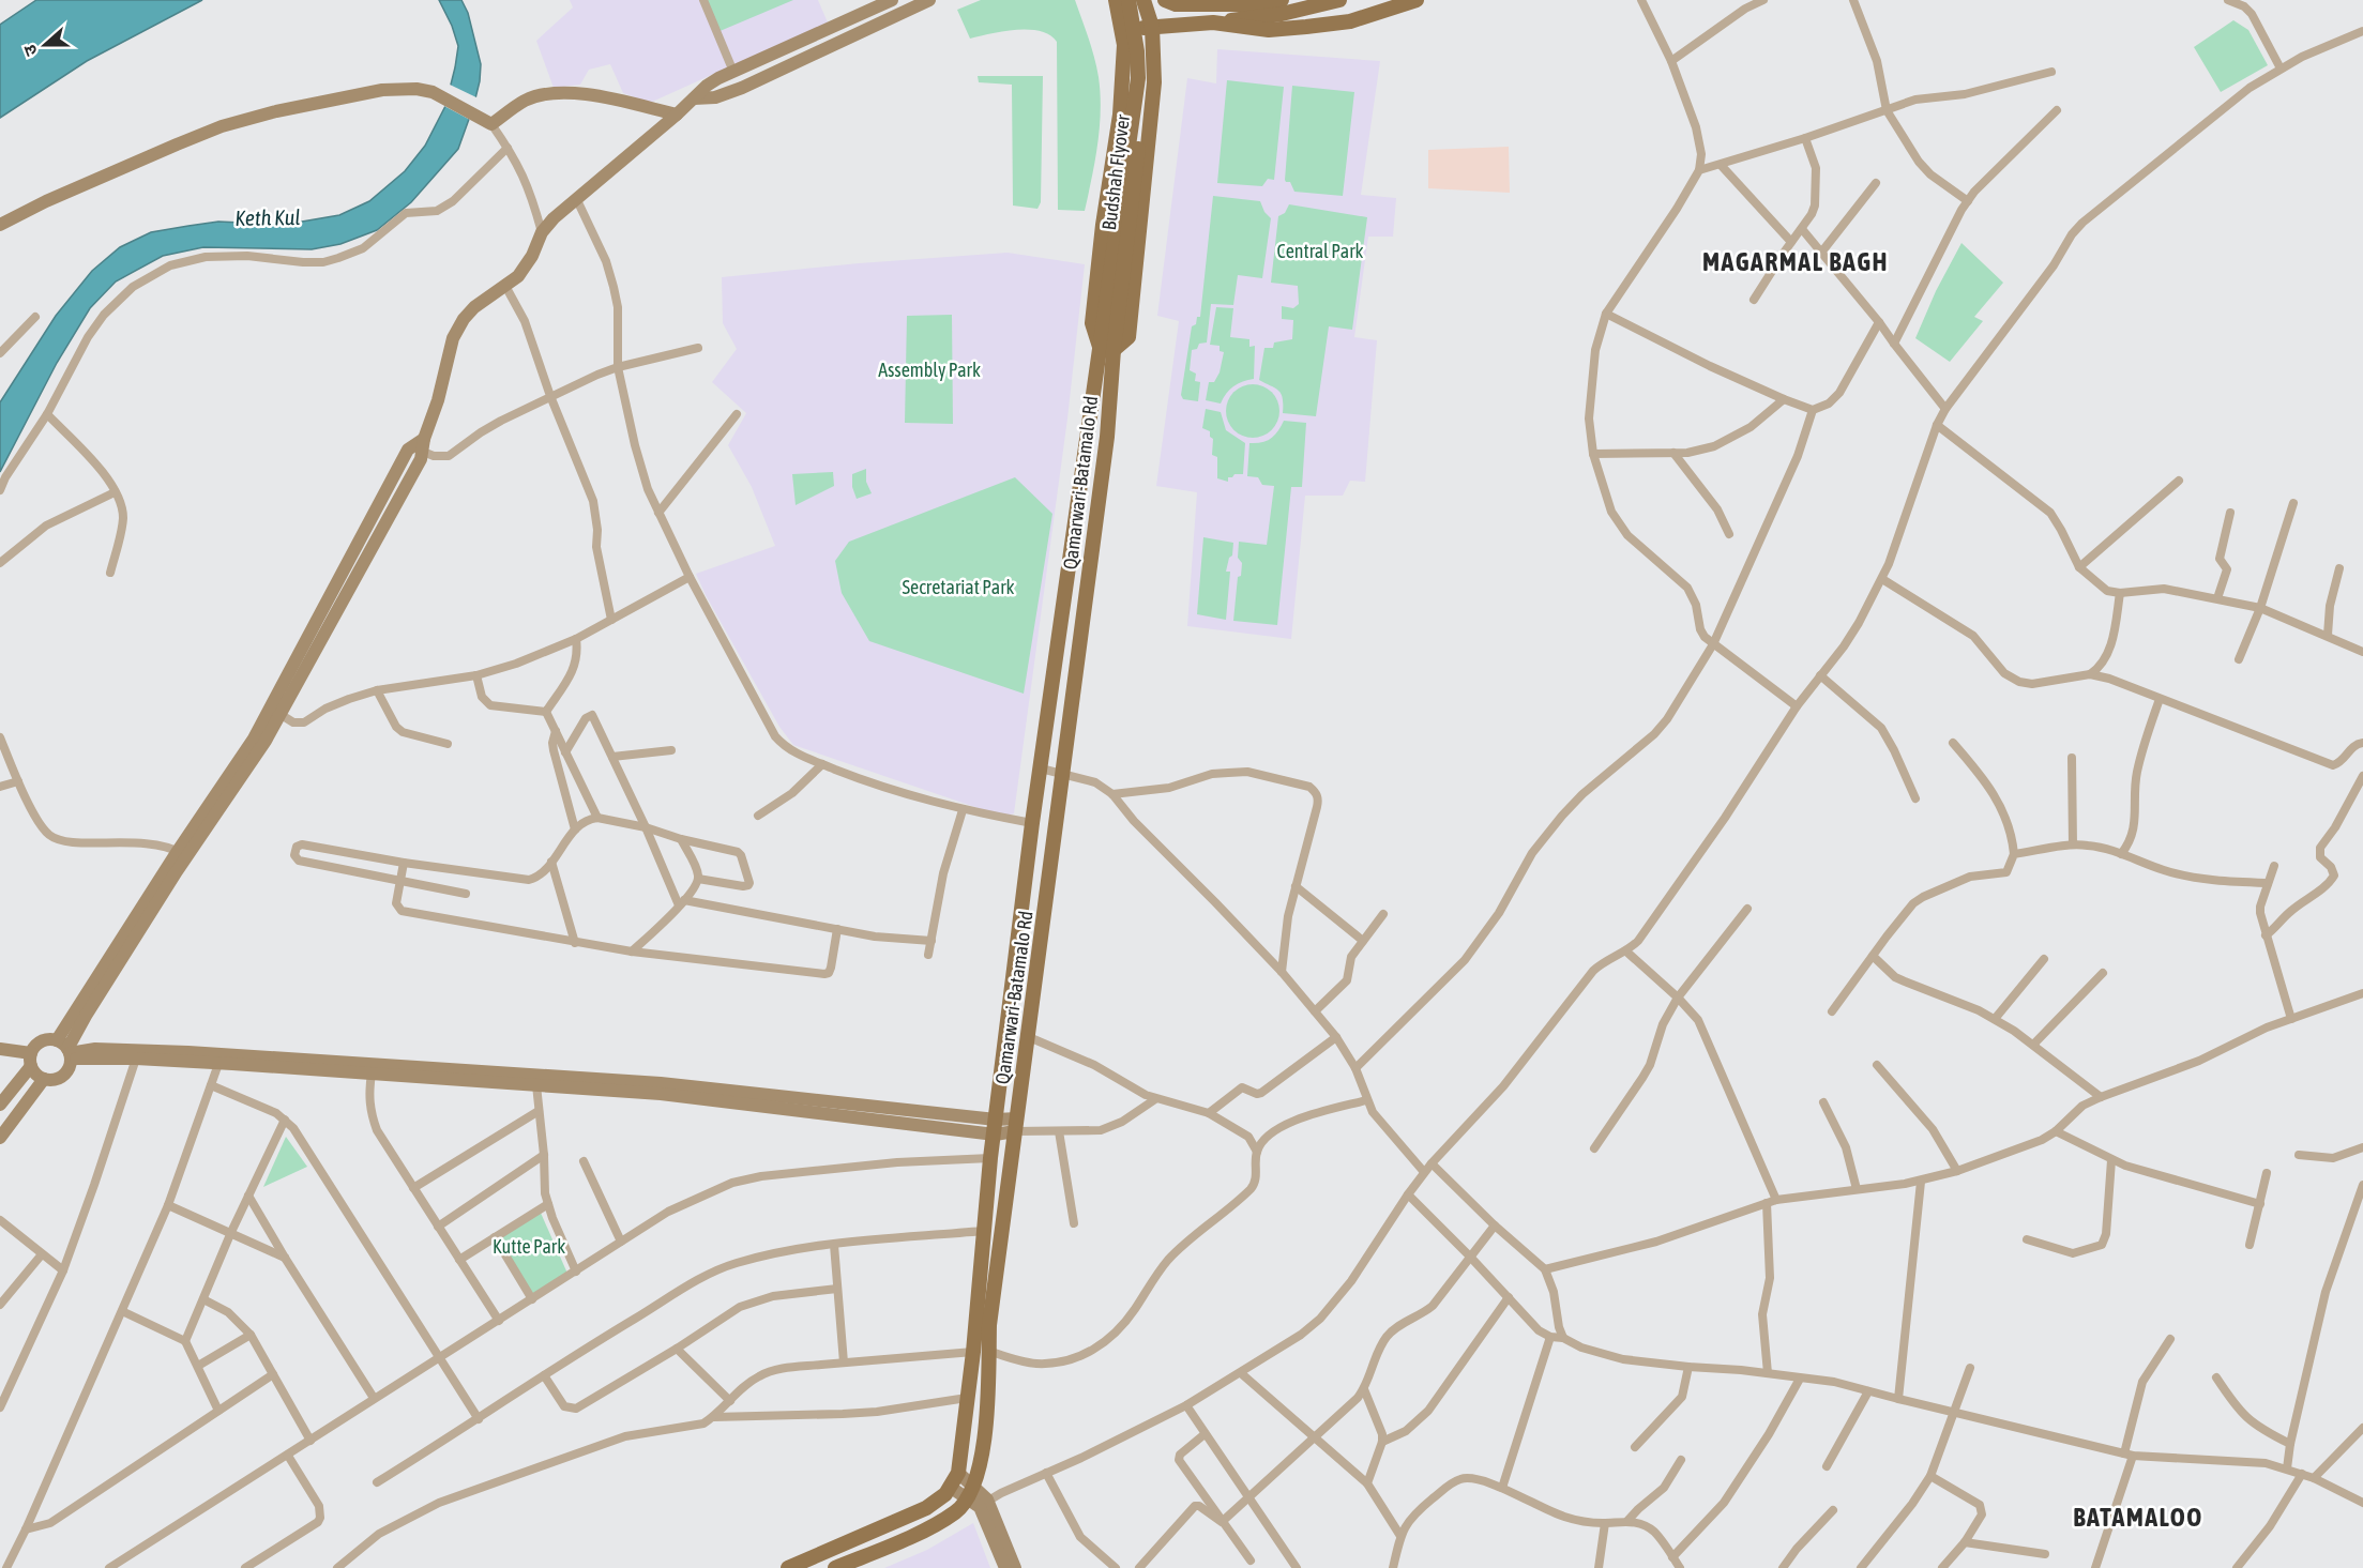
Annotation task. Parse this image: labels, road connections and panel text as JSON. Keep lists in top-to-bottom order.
{
  "streets": {
    "main road": ["Budshah Flyover", "Qamarwari-Batamalo Rd"]
  },
  "crossings": [
    ["Budshah Flyover", "Qamarwari-Batamalo Rd"]
  ],
  "districts": ["MAGARMAL BAGH", "BATAMALOO"],
  "water": ["Keth Kul"],
  "parks": [
    "Central Park",
    "Assembly Park",
    "Secretariat Park",
    "Kutte Park"
  ],
  "north": "left"
}
